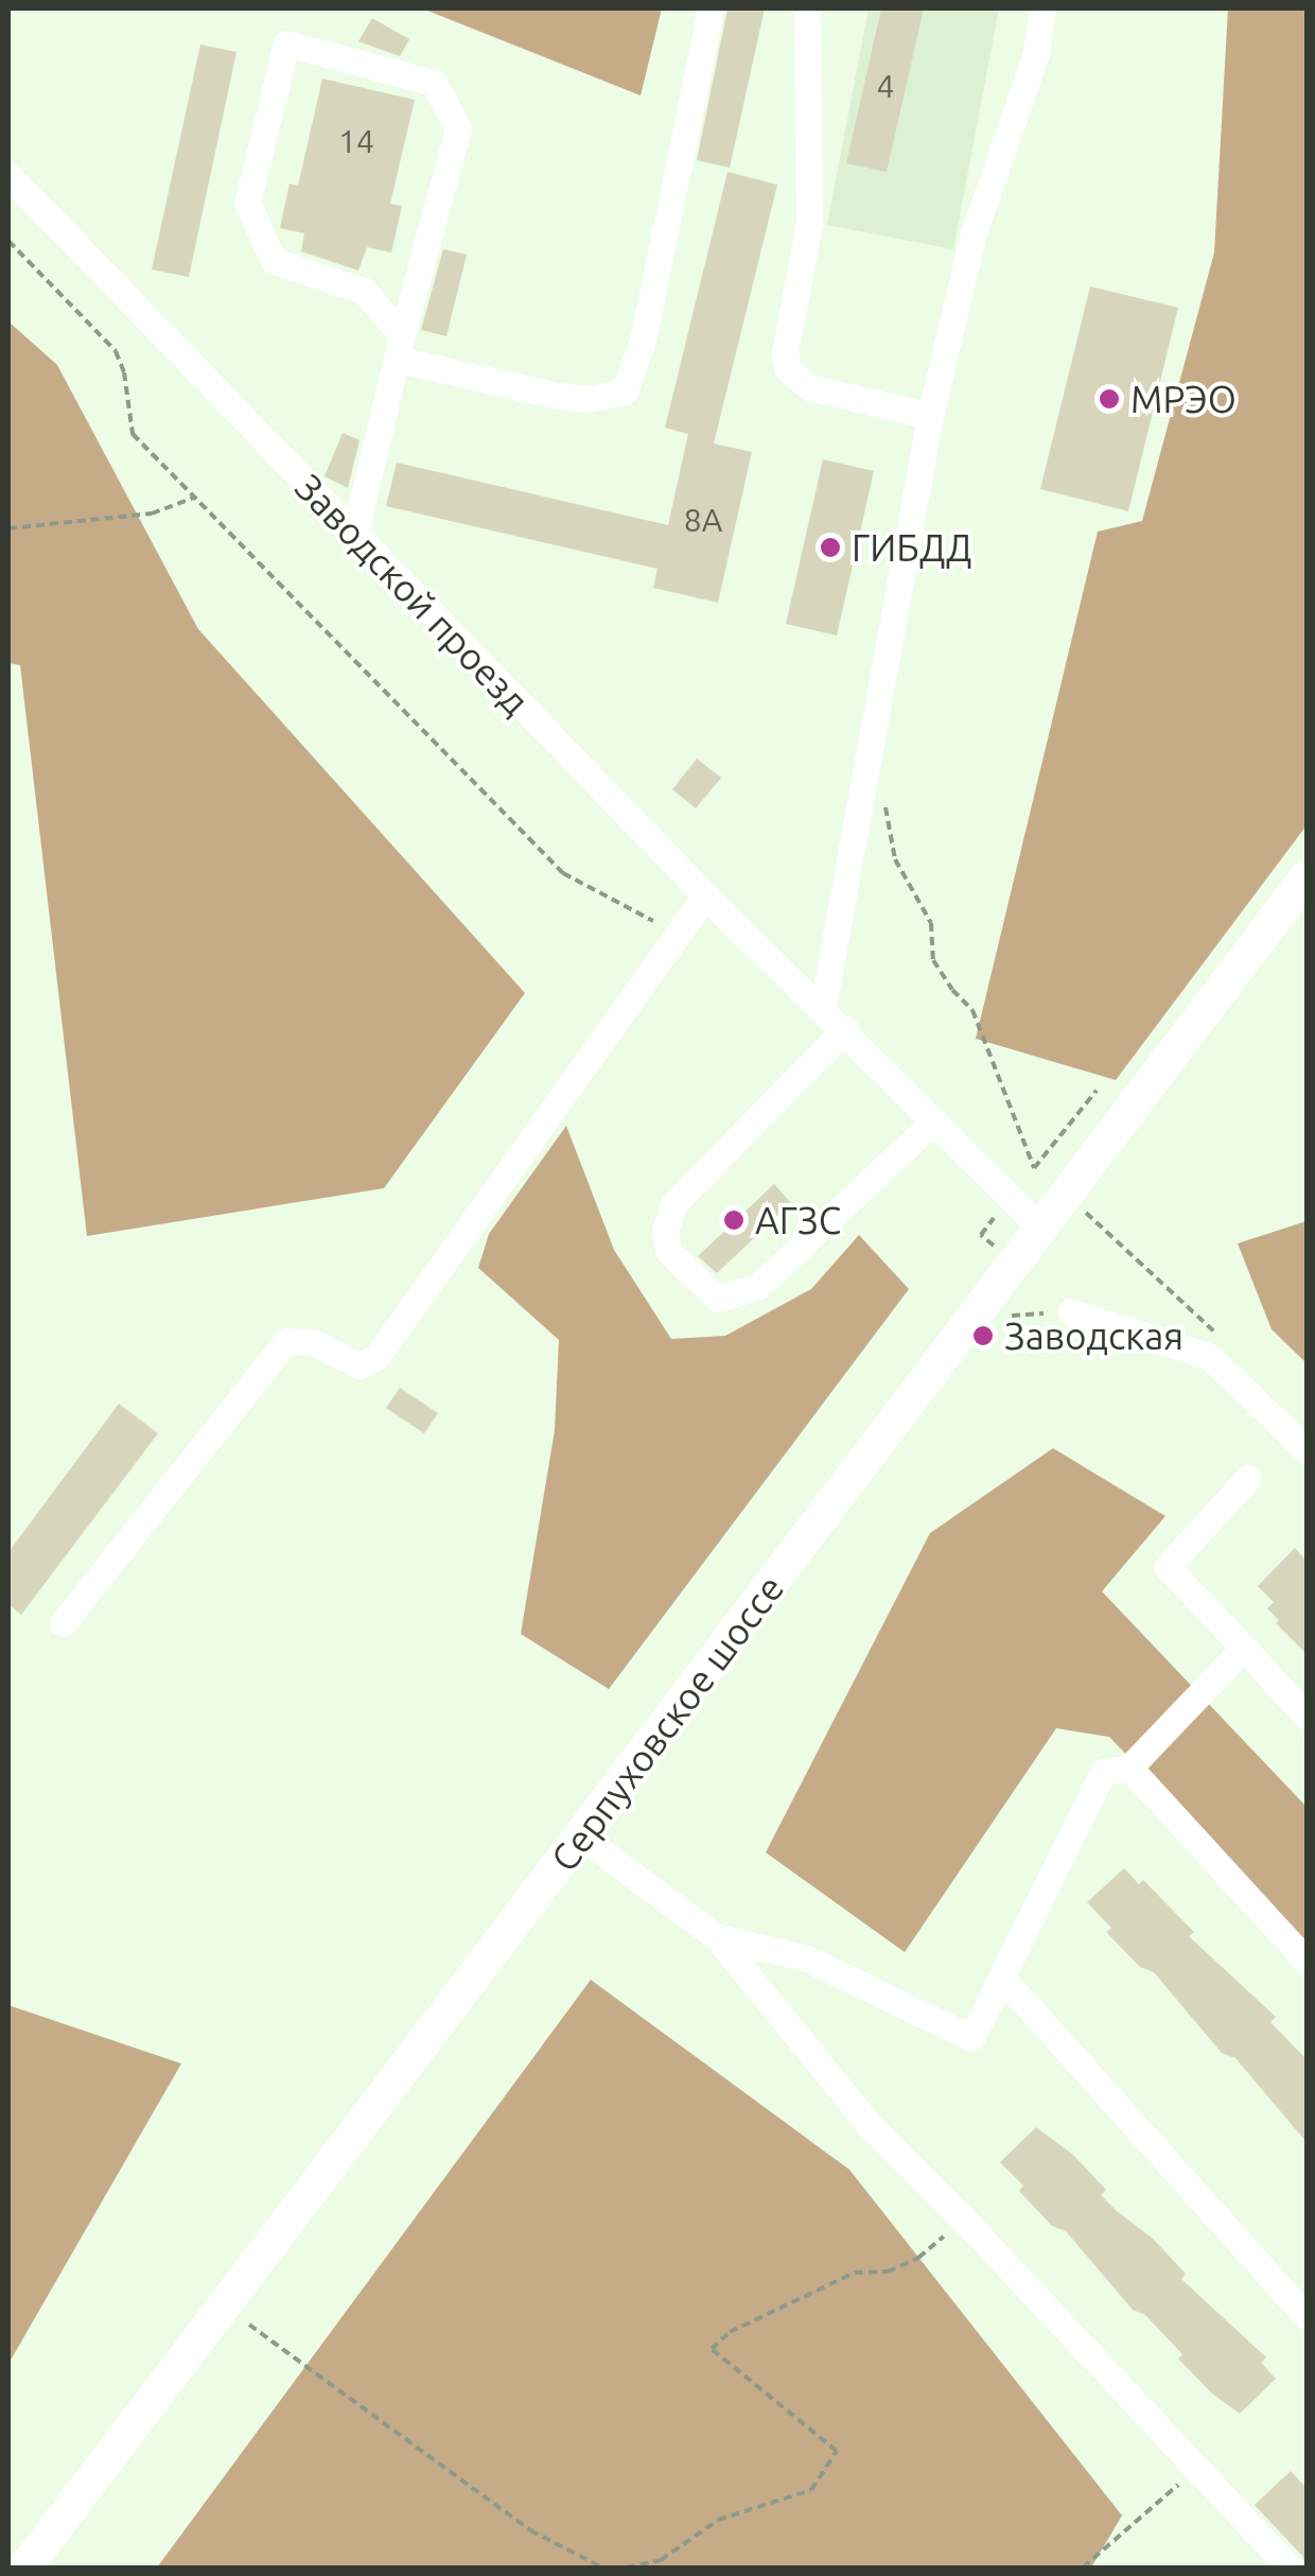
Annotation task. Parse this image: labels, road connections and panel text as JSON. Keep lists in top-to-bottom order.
{
  "streets": {
    "main road": ["Серпуховское шоссе"],
    "street": ["Заводской проезд"]
  },
  "crossings": [
    ["Заводской проезд", "Серпуховское шоссе"]
  ],
  "places": [
    "МРЭО",
    "ГИБДД",
    "АГЗС",
    "Заводская"
  ],
  "house_numbers": ["4", "14", "8А"]
}
